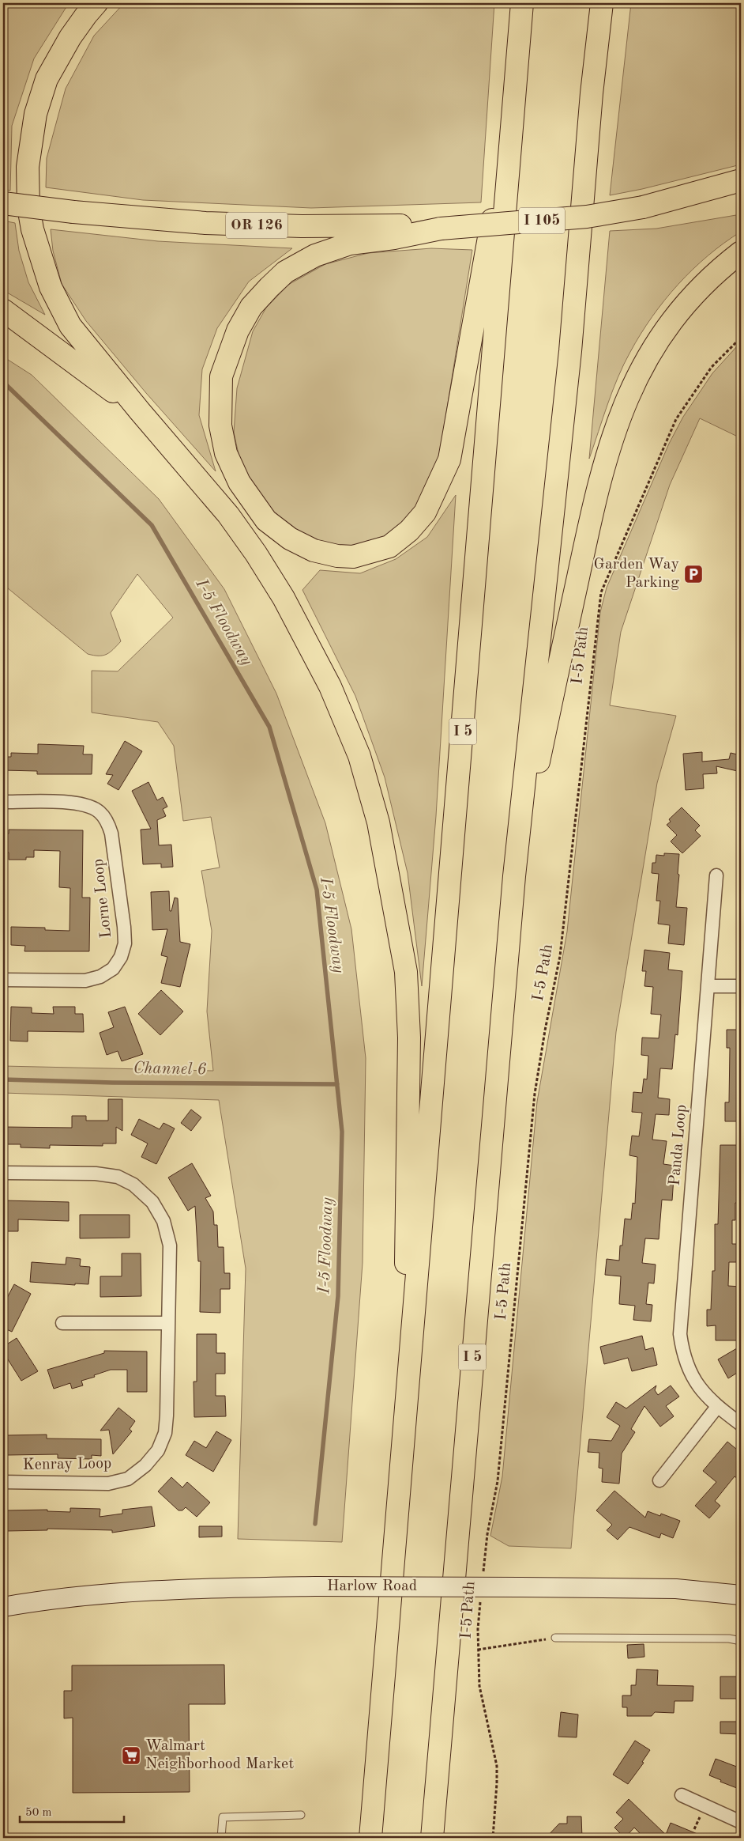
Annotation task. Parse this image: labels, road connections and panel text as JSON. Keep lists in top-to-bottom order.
{
  "streets": {
    "highway": ["I 105", "OR 126", "I 5"],
    "main road": ["Harlow Road"],
    "street": ["Lorne Loop", "Panda Loop", "Kenray Loop"],
    "path": ["I-5 Path"]
  },
  "crossings": [
    ["I 105", "OR 126"]
  ],
  "water": ["I-5 Floodway", "Channel 6"],
  "places": {
    "parking": ["Garden Way Parking"],
    "supermarket": ["Walmart Neighborhood Market"]
  },
  "scale_bar": "50 m"
}
